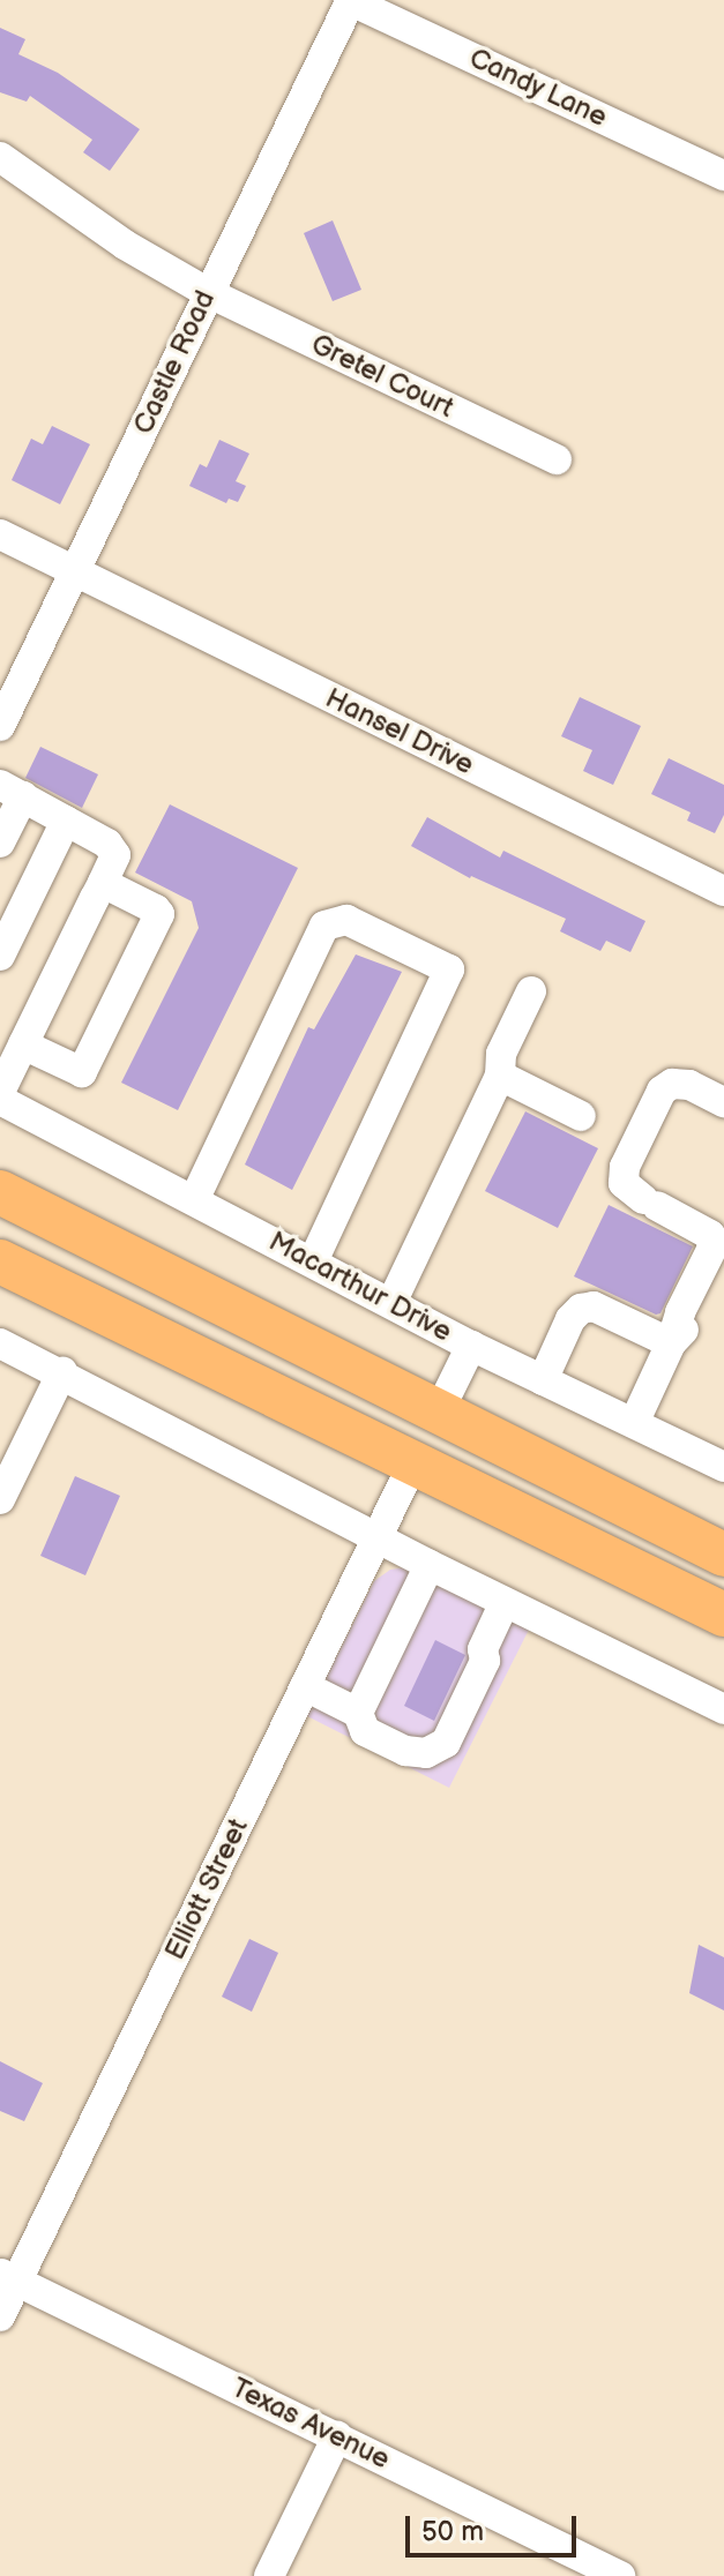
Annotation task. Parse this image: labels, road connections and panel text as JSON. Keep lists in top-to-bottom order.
{
  "streets": {
    "street": [
      "Candy Lane",
      "Castle Road",
      "Gretel Court",
      "Hansel Drive",
      "Macarthur Drive",
      "Elliott Street",
      "Texas Avenue"
    ]
  },
  "crossings": [
    ["Candy Lane", "Castle Road"],
    ["Castle Road", "Gretel Court"],
    ["Castle Road", "Hansel Drive"],
    ["Elliott Street", "Texas Avenue"]
  ],
  "scale_bar": "50 m"
}
